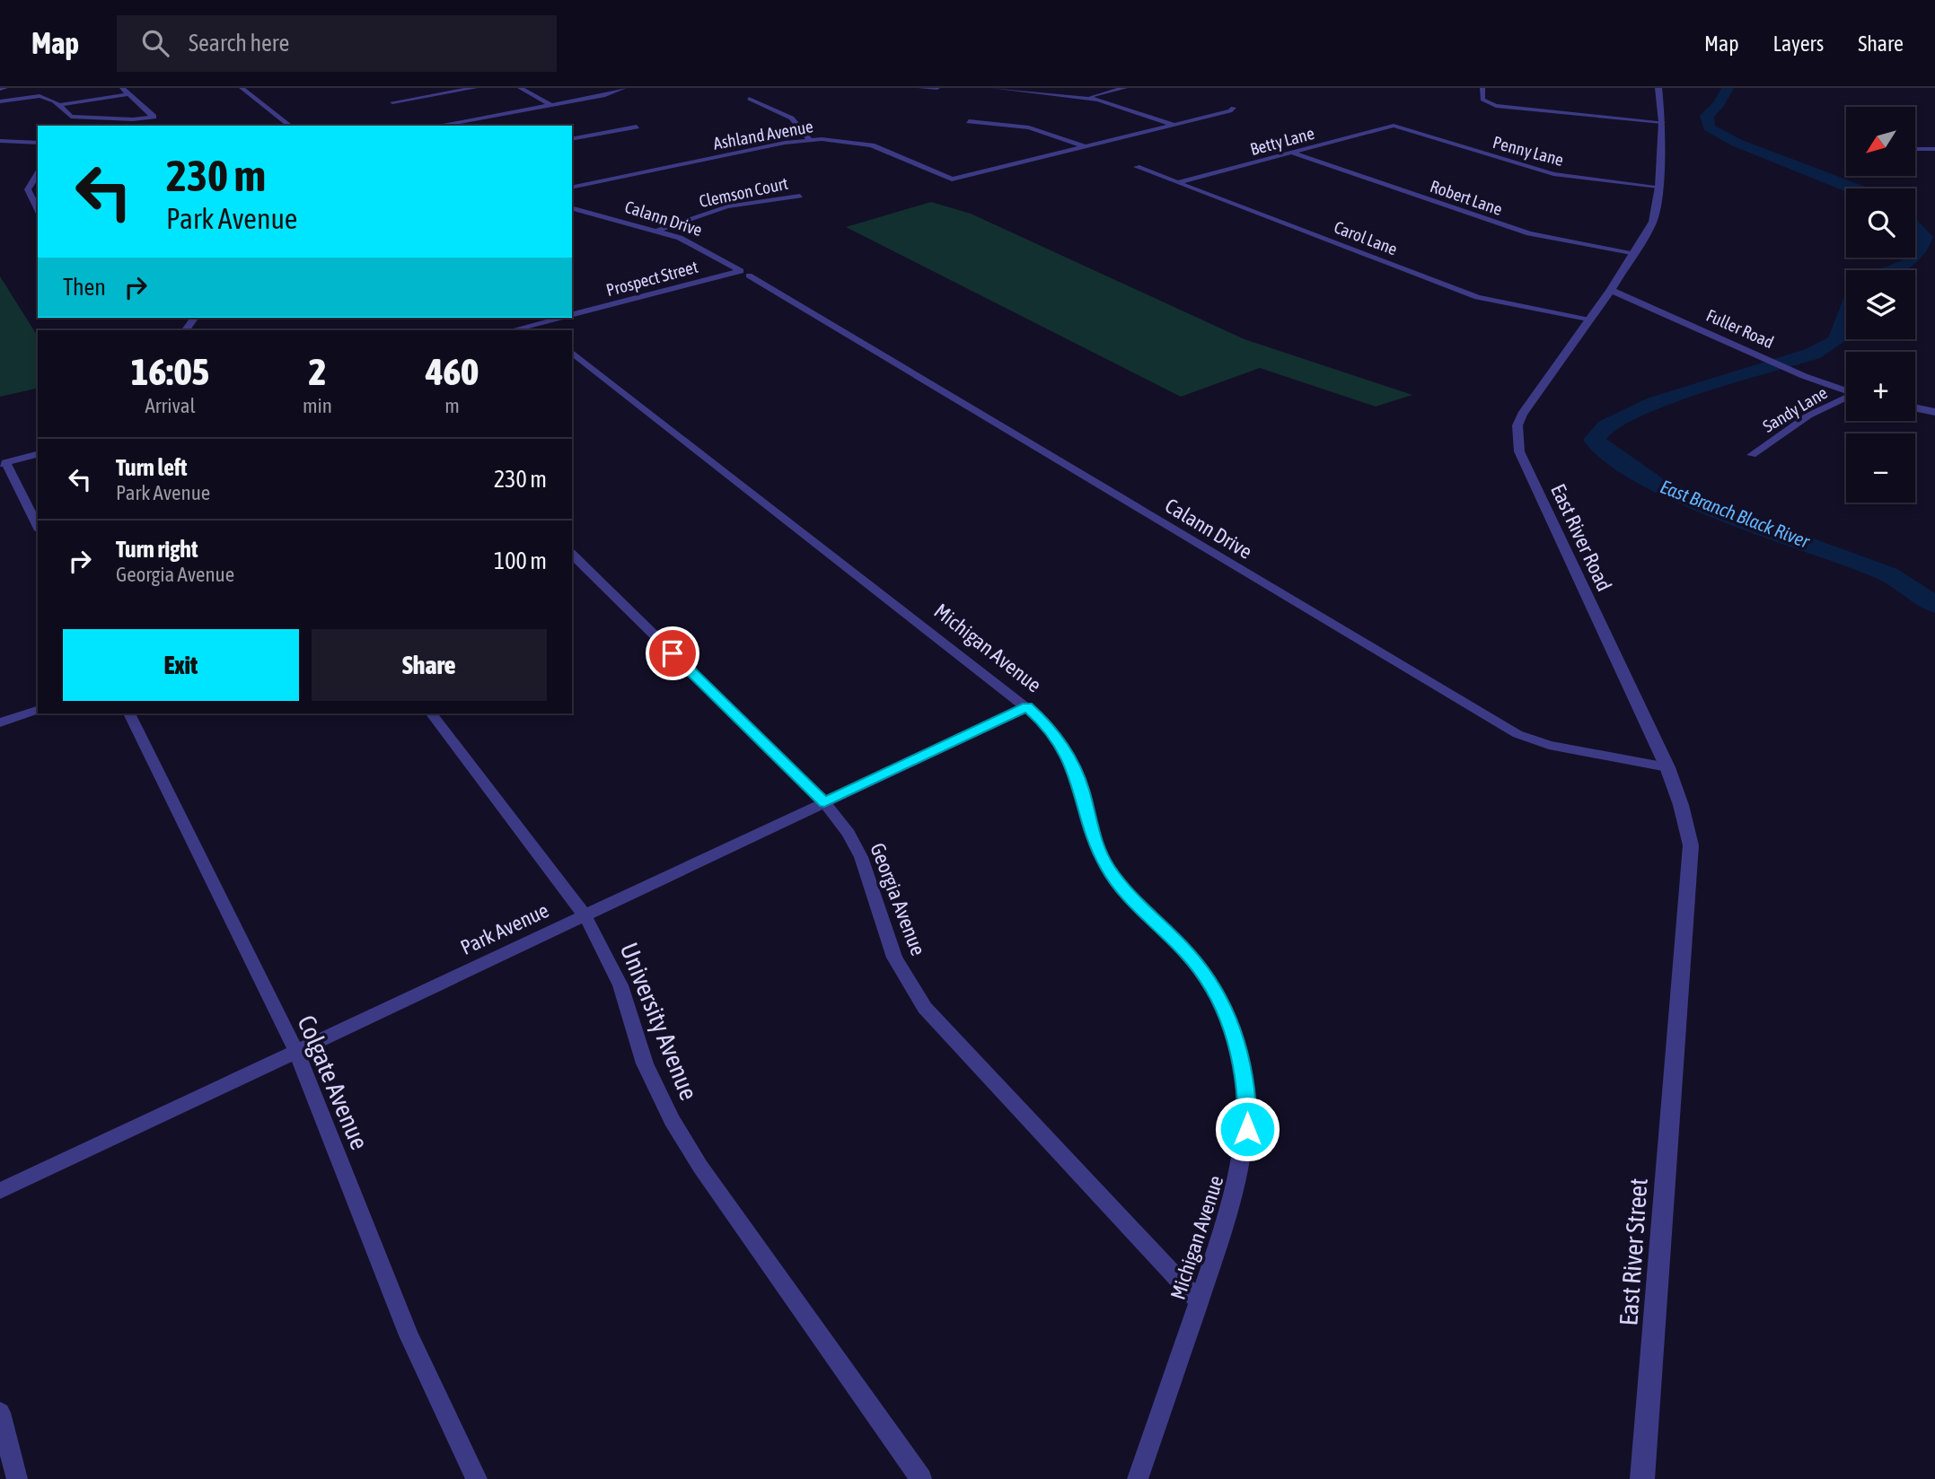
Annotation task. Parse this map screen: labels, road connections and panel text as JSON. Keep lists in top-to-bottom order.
{
  "streets": {
    "street": [
      "Ashland Avenue",
      "Betty Lane",
      "Penny Lane",
      "Clemson Court",
      "Robert Lane",
      "Calann Drive",
      "Carol Lane",
      "Prospect Street",
      "Fuller Road",
      "Sandy Lane",
      "East River Road",
      "Michigan Avenue",
      "Georgia Avenue",
      "Park Avenue",
      "University Avenue",
      "Colgate Avenue",
      "East River Street"
    ]
  },
  "crossings": [
    ["Betty Lane", "Penny Lane"],
    ["Betty Lane", "Robert Lane"],
    ["Betty Lane", "Carol Lane"],
    ["Penny Lane", "East River Road"],
    ["Clemson Court", "Calann Drive"],
    ["Robert Lane", "East River Road"],
    ["Calann Drive", "Prospect Street"],
    ["Calann Drive", "East River Road"],
    ["Carol Lane", "East River Road"],
    ["Fuller Road", "East River Road"],
    ["East River Road", "East River Street"],
    ["Michigan Avenue", "Georgia Avenue"],
    ["Michigan Avenue", "Park Avenue"],
    ["Georgia Avenue", "Park Avenue"],
    ["Park Avenue", "University Avenue"],
    ["Park Avenue", "Colgate Avenue"]
  ],
  "water": ["East Branch Black River"],
  "north": "bottom left",
  "page": {
    "header": "Map",
    "search": "Search here",
    "nav": ["Map", "Layers", "Share"],
    "map_buttons": ["+", "−"],
    "turn": ["230 m", "Park Avenue"],
    "then": "Then",
    "eta": [
      "16:05",
      "Arrival",
      "2",
      "min",
      "460",
      "m"
    ],
    "list": [
      {
        "name": "Turn left",
        "note": "Park Avenue",
        "value": "230 m"
      },
      {
        "name": "Turn right",
        "note": "Georgia Avenue",
        "value": "100 m"
      }
    ],
    "buttons": ["Exit", "Share"]
  }
}
